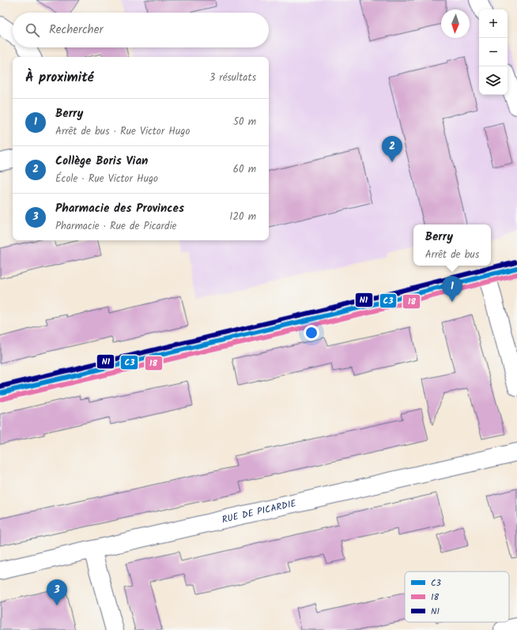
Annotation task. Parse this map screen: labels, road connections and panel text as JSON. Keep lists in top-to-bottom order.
{
  "streets": {
    "street": ["RUE DE PICARDIE"]
  },
  "lines": ["transit line N1", "transit line C3", "transit line 18"],
  "legend": ["C3", "18", "N1"],
  "north": "bottom",
  "page": {
    "map_buttons": ["+", "−"],
    "search": "Rechercher",
    "heading": ["À proximité", "3 résultats"],
    "list": [
      {
        "mark": "1",
        "name": "Berry",
        "note": "Arrêt de bus · Rue Victor Hugo",
        "value": "50 m"
      },
      {
        "mark": "2",
        "name": "Collège Boris Vian",
        "note": "École · Rue Victor Hugo",
        "value": "60 m"
      },
      {
        "mark": "3",
        "name": "Pharmacie des Provinces",
        "note": "Pharmacie · Rue de Picardie",
        "value": "120 m"
      }
    ],
    "pins": ["2", "1", "3"],
    "popup": ["Berry", "Arrêt de bus"]
  }
}
